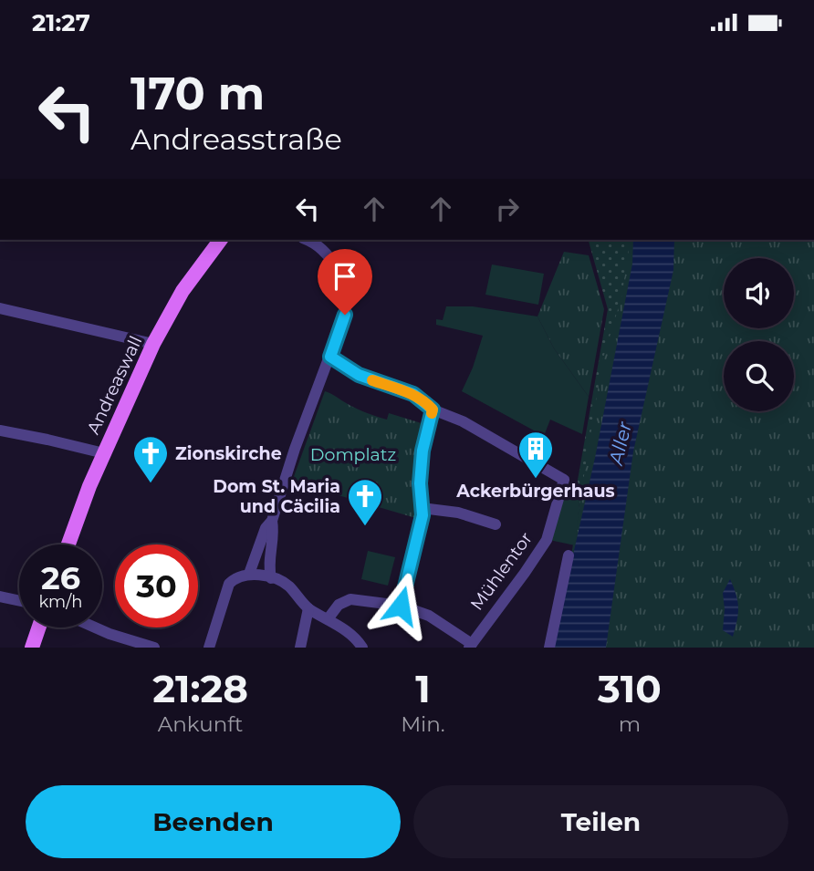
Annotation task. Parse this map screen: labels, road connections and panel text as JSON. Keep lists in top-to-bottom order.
{
  "streets": {
    "main road": ["Andreaswall"],
    "street": ["Mühlentor"]
  },
  "water": ["Aller"],
  "parks": ["Domplatz"],
  "places": {
    "building": ["Ackerbürgerhaus"],
    "church": ["Zionskirche", "Dom St. Maria und Cäcilia"]
  },
  "page": {
    "status": "21:27",
    "turn": ["170 m", "Andreasstraße"],
    "speed": "26 km/h",
    "limit": "30",
    "eta": [
      "21:28",
      "Ankunft",
      "1",
      "Min.",
      "310",
      "m"
    ],
    "buttons": ["Beenden", "Teilen"]
  }
}
